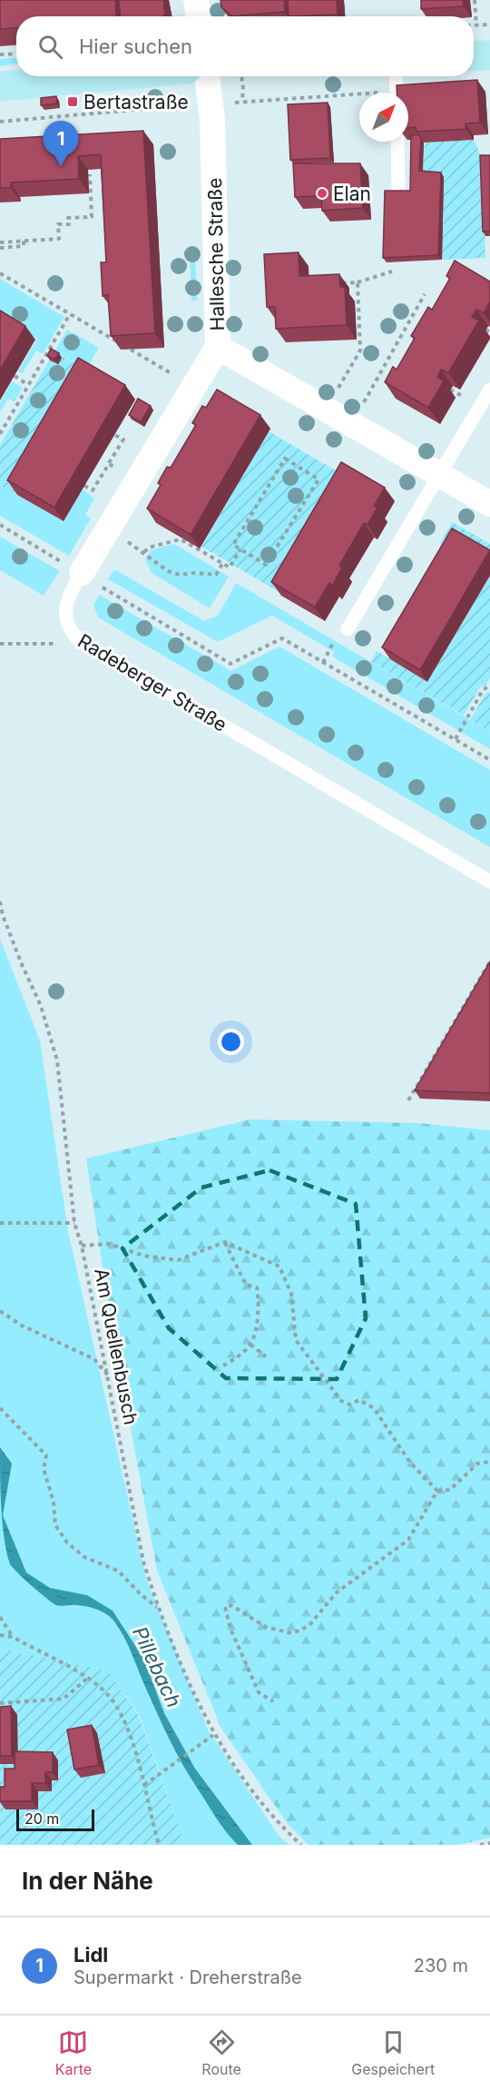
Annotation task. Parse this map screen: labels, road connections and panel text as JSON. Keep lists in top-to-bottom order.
{
  "streets": {
    "street": ["Hallesche Straße", "Radeberger Straße"],
    "path": ["Am Quellenbusch"]
  },
  "crossings": [
    ["Hallesche Straße", "Radeberger Straße"]
  ],
  "water": ["Pillebach"],
  "places": {
    "transit": ["Bertastraße"],
    "other": ["Elan"]
  },
  "scale_bar": "20 m",
  "north": "top right",
  "page": {
    "search": "Hier suchen",
    "pins": "1",
    "scale": "20 m",
    "heading": "In der Nähe",
    "list": [
      {
        "mark": "1",
        "name": "Lidl",
        "note": "Supermarkt · Dreherstraße",
        "value": "230 m"
      }
    ],
    "nav": ["Karte", "Route", "Gespeichert"]
  }
}
